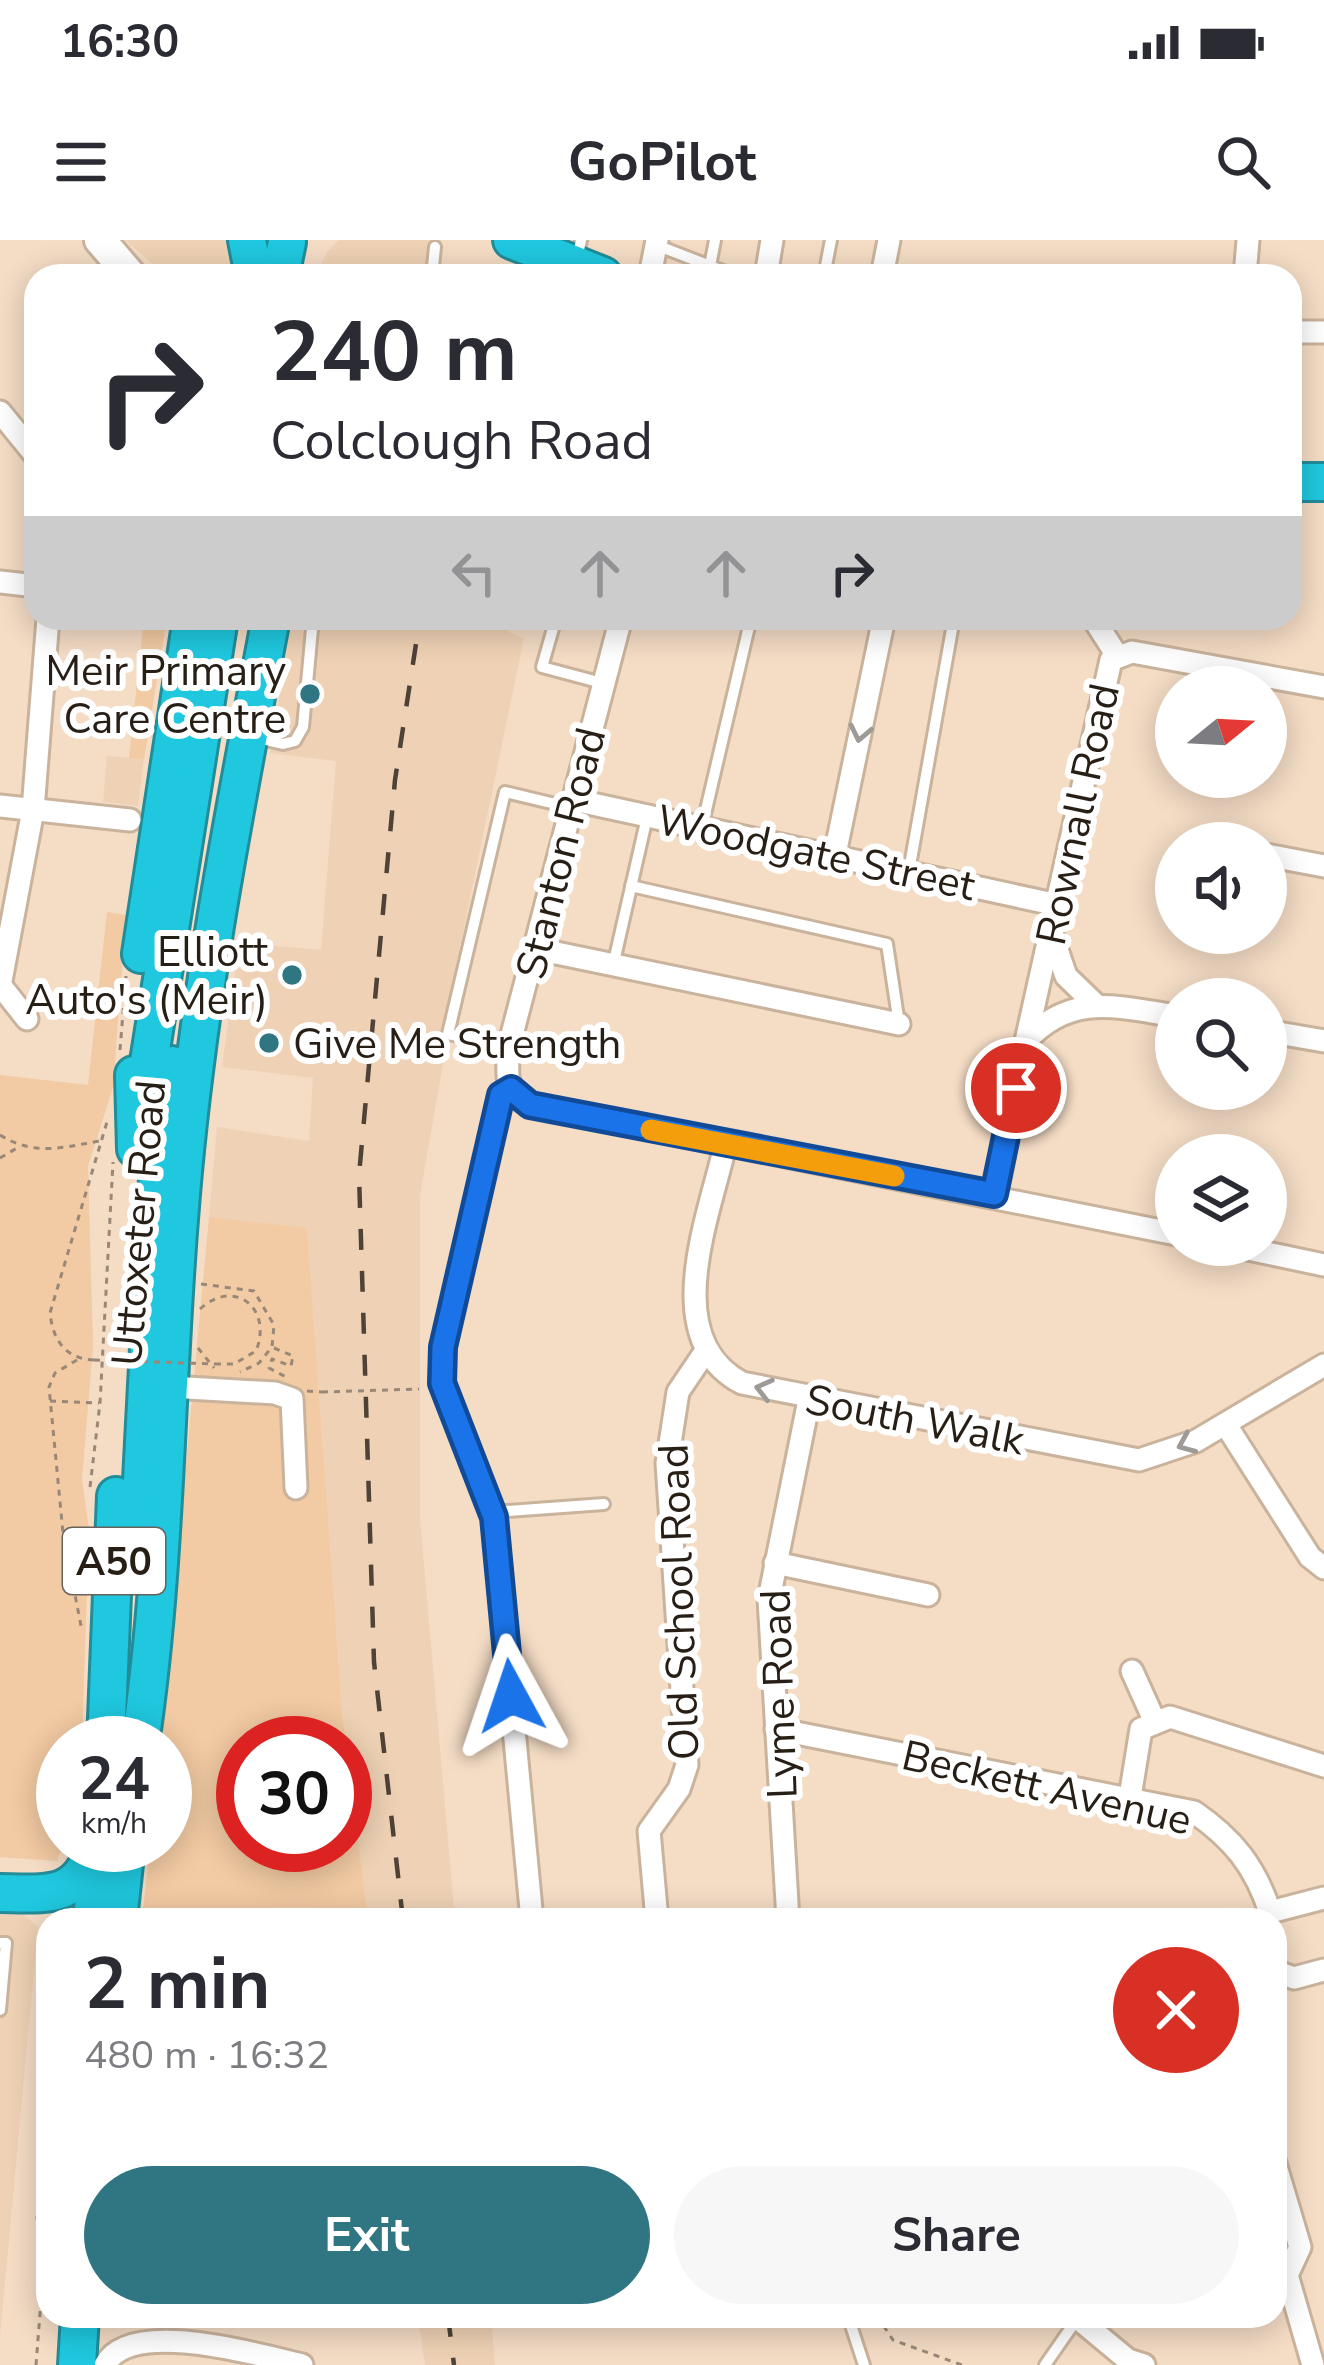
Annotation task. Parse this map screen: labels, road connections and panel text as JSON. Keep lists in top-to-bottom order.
{
  "streets": {
    "highway": ["Uttoxeter Road", "A50"],
    "street": [
      "Rownall Road",
      "Woodgate Street",
      "Stanton Road",
      "South Walk",
      "Old School Road",
      "Lyme Road",
      "Beckett Avenue"
    ]
  },
  "crossings": [
    ["Rownall Road", "Woodgate Street"],
    ["Woodgate Street", "Stanton Road"],
    ["Uttoxeter Road", "A50"],
    ["South Walk", "Old School Road"],
    ["South Walk", "Lyme Road"],
    ["Lyme Road", "Beckett Avenue"]
  ],
  "one_way": ["South Walk"],
  "places": ["Meir Primary Care Centre", "Elliott Auto's (Meir)", "Give Me Strength"],
  "north": "right",
  "page": {
    "status": "16:30",
    "header": "GoPilot",
    "turn": ["240 m", "Colclough Road"],
    "speed": "24 km/h",
    "limit": "30",
    "heading": ["2 min", "480 m · 16:32"],
    "buttons": ["Exit", "Share"]
  }
}
